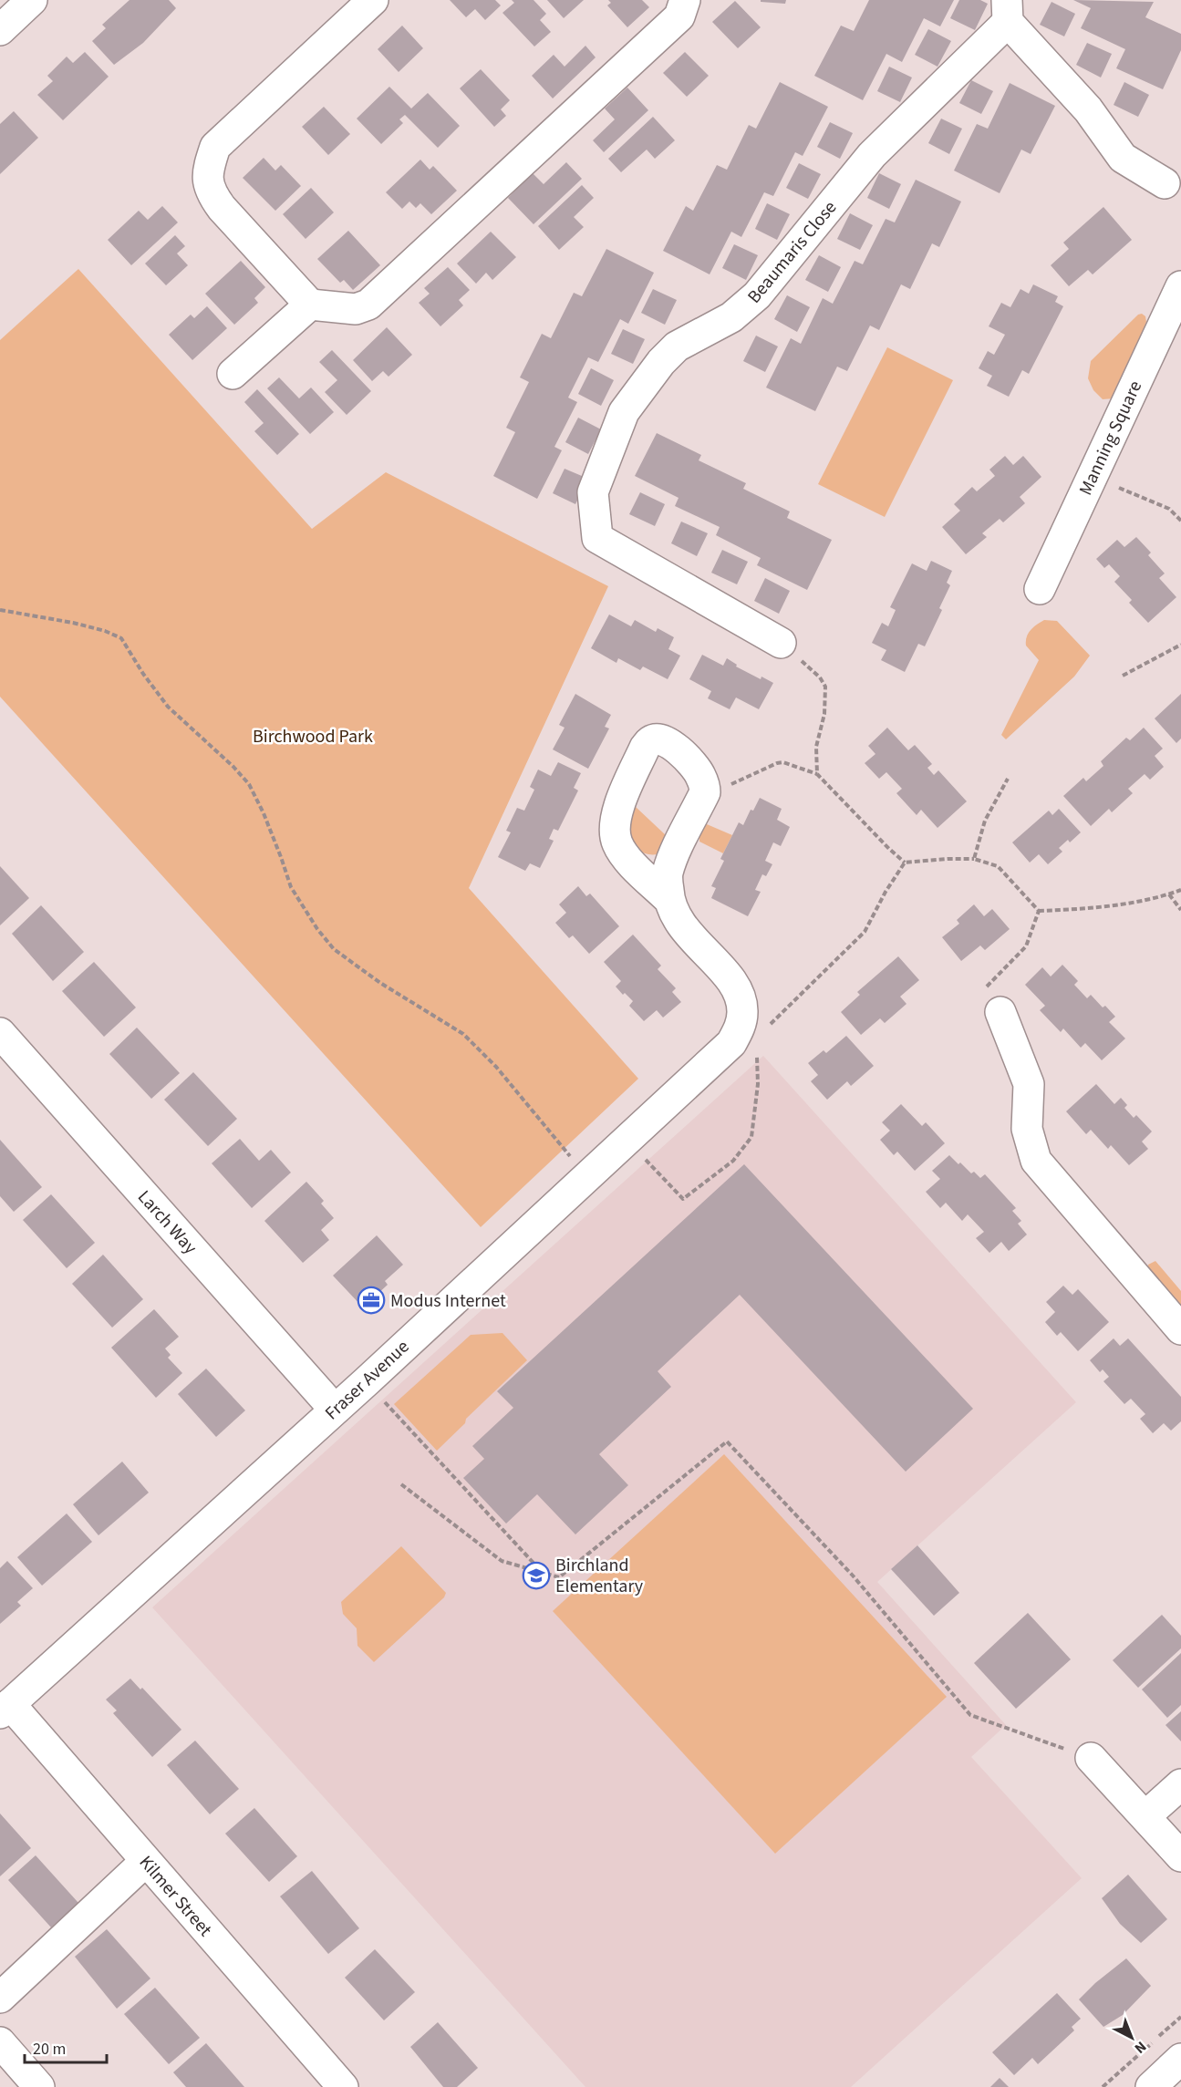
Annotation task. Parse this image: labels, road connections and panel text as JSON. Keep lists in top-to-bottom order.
{
  "streets": {
    "street": [
      "Beaumaris Close",
      "Manning Square",
      "Larch Way",
      "Fraser Avenue",
      "Kilmer Street"
    ]
  },
  "crossings": [
    ["Larch Way", "Fraser Avenue"],
    ["Fraser Avenue", "Kilmer Street"]
  ],
  "parks": ["Birchwood Park"],
  "places": {
    "office": ["Modus Internet"],
    "school or university": ["Birchland Elementary"]
  },
  "scale_bar": "20 m",
  "north": "bottom right"
}
